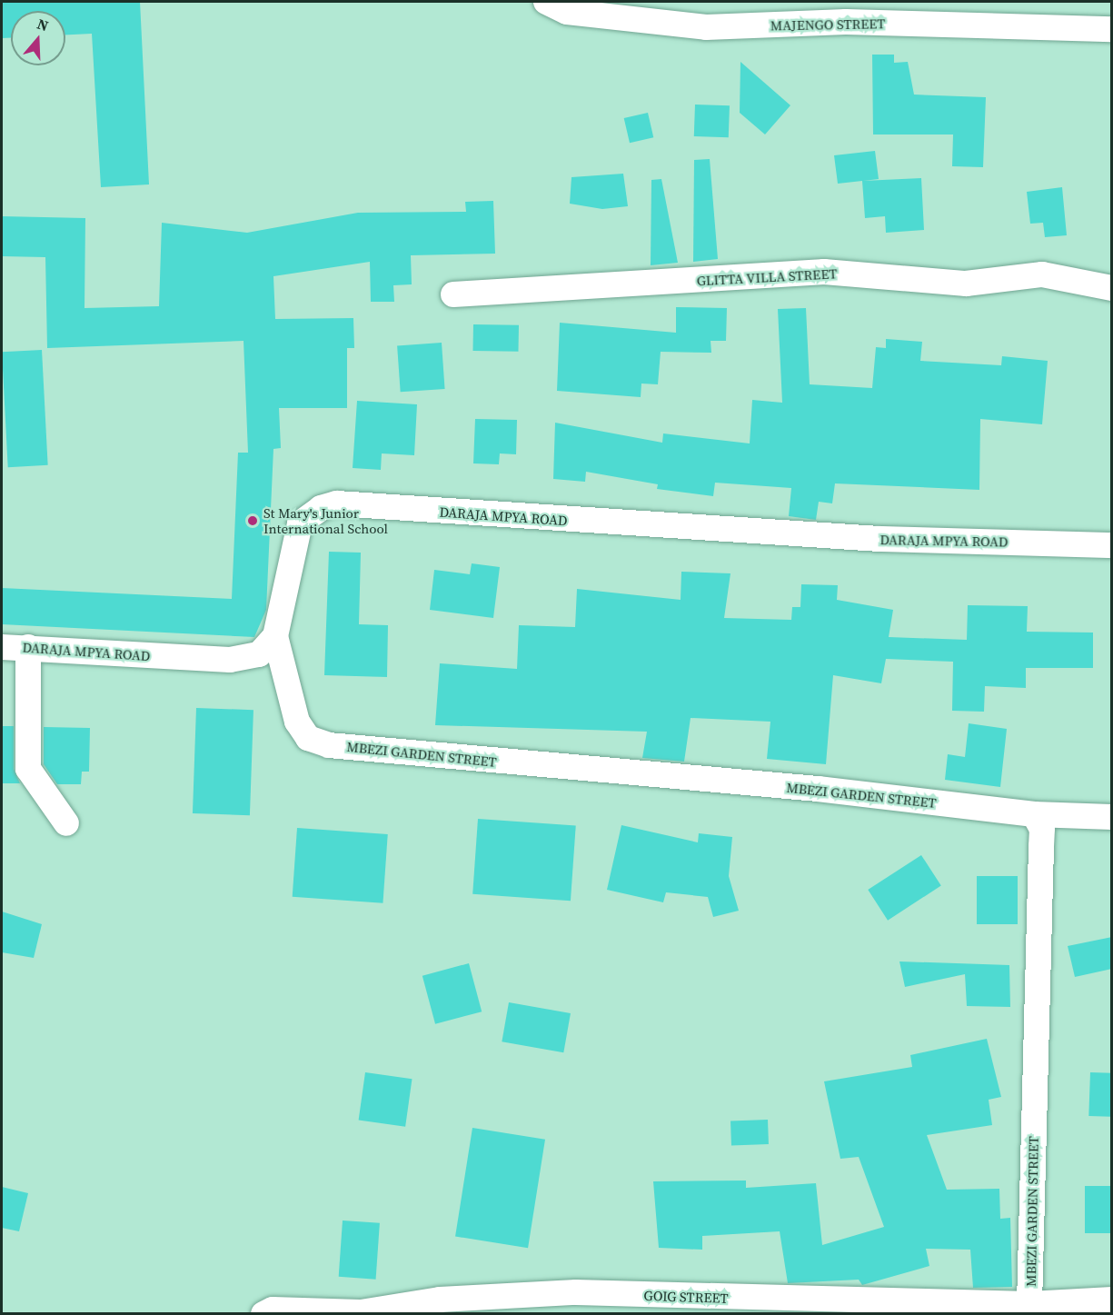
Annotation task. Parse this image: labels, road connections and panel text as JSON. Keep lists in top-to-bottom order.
{
  "streets": {
    "street": [
      "MAJENGO STREET",
      "GLITTA VILLA STREET",
      "DARAJA MPYA ROAD",
      "MBEZI GARDEN STREET",
      "GOIG STREET"
    ]
  },
  "crossings": [
    ["DARAJA MPYA ROAD", "MBEZI GARDEN STREET"],
    ["MBEZI GARDEN STREET", "GOIG STREET"]
  ],
  "places": ["St Mary's Junior International School"],
  "north": "top"
}
